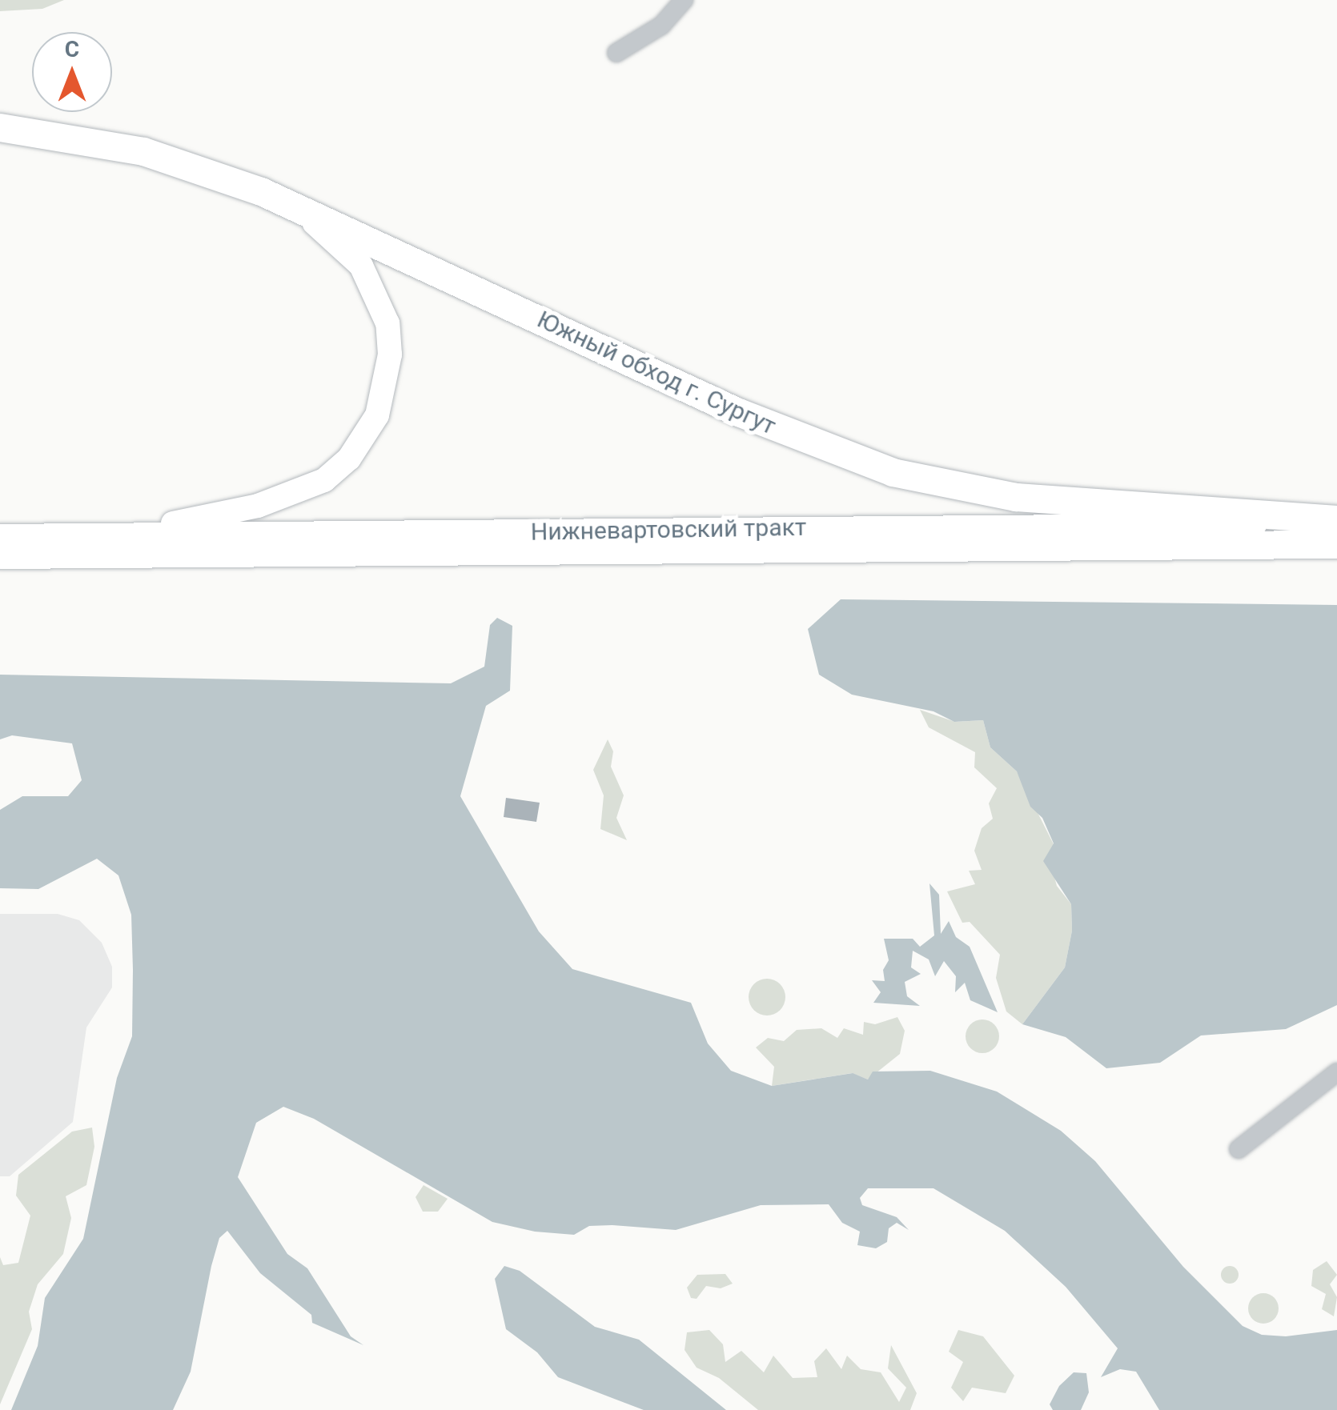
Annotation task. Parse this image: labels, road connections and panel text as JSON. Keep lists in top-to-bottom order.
{
  "streets": {
    "highway": ["Южный обход г. Сургут", "Нижневартовский тракт"]
  },
  "crossings": [
    ["Южный обход г. Сургут", "Нижневартовский тракт"]
  ],
  "north": "top"
}
